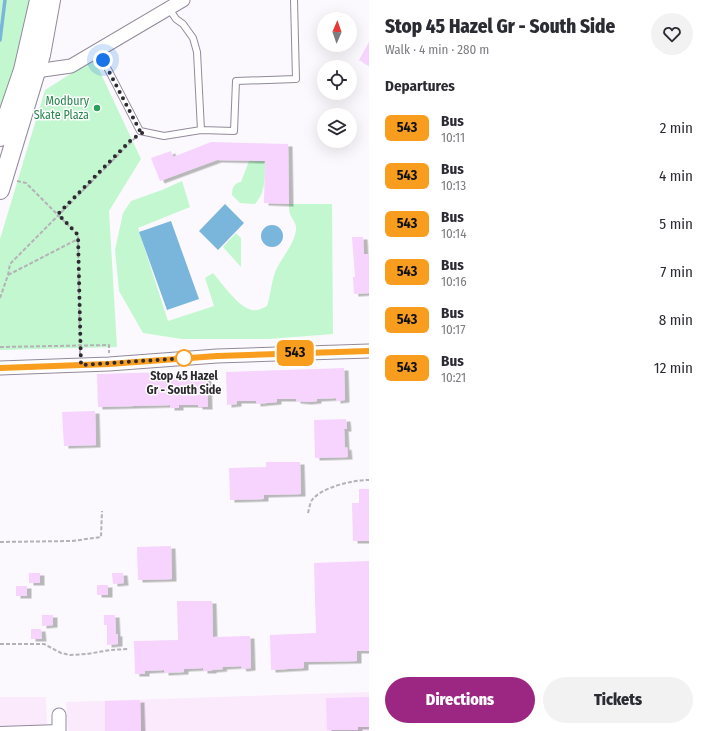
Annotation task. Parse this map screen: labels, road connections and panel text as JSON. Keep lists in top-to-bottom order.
{
  "places": ["Modbury Skate Plaza", "Stop 45 Hazel Gr - South Side"],
  "lines": ["bus line 543"],
  "north": "top",
  "page": {
    "on_map": "543",
    "heading": [
      ["Stop 45 Hazel Gr - South Side", "Walk · 4 min · 280 m"],
      "Departures"
    ],
    "list": [
      {
        "mark": "543",
        "name": "Bus",
        "note": "10:11",
        "value": "2 min"
      },
      {
        "mark": "543",
        "name": "Bus",
        "note": "10:13",
        "value": "4 min"
      },
      {
        "mark": "543",
        "name": "Bus",
        "note": "10:14",
        "value": "5 min"
      },
      {
        "mark": "543",
        "name": "Bus",
        "note": "10:16",
        "value": "7 min"
      },
      {
        "mark": "543",
        "name": "Bus",
        "note": "10:17",
        "value": "8 min"
      },
      {
        "mark": "543",
        "name": "Bus",
        "note": "10:21",
        "value": "12 min"
      }
    ],
    "buttons": ["Directions", "Tickets"]
  }
}
